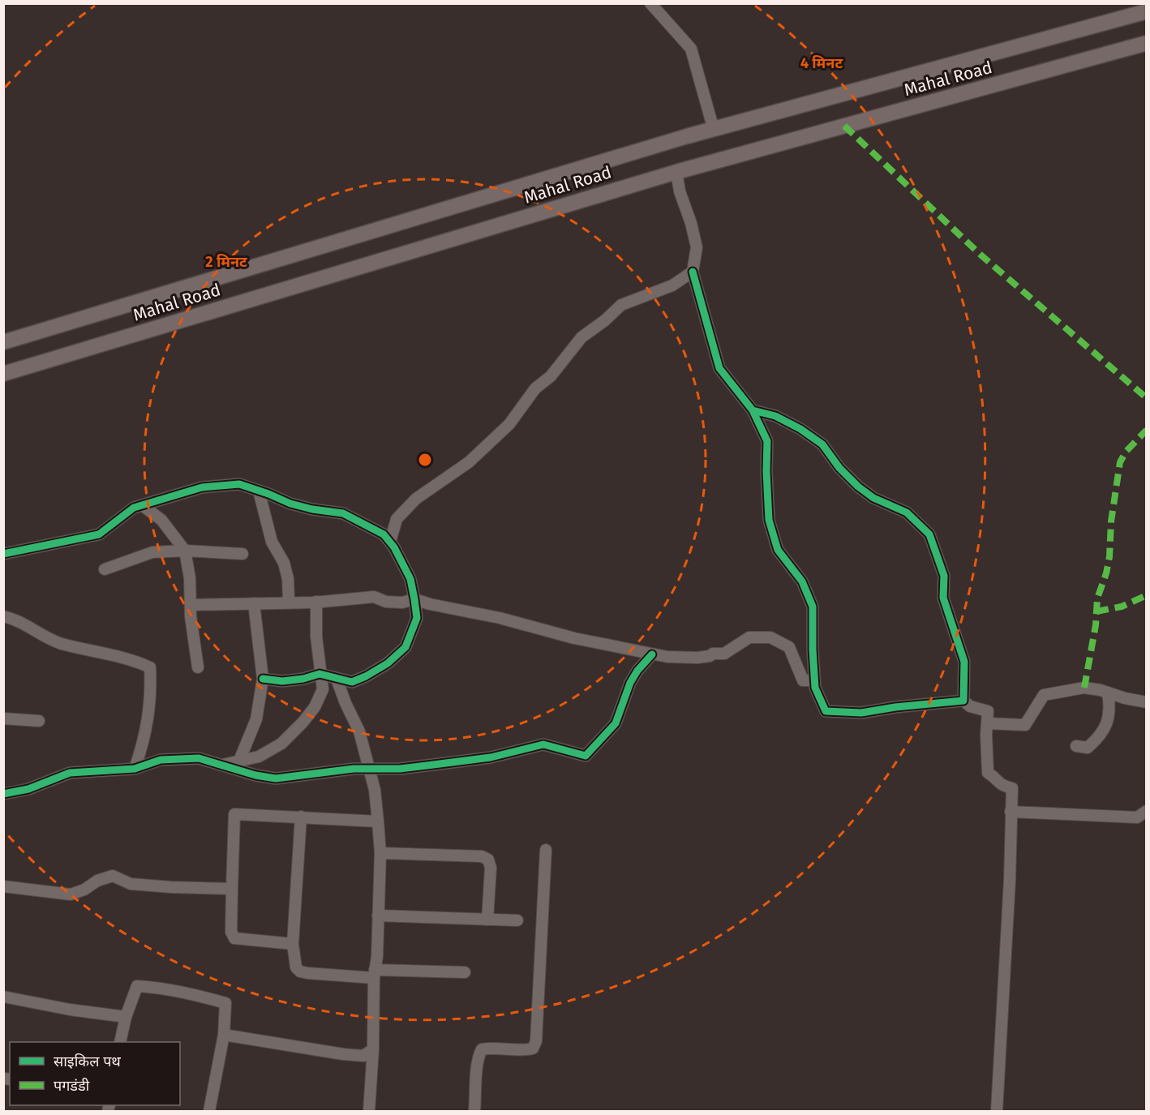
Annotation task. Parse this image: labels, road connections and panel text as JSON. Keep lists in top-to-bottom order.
{
  "streets": {
    "main road": ["Mahal Road"]
  },
  "legend": ["साइकिल पथ", "पगडंडी"],
  "rings": ["4 मिनट", "2 मिनट"]
}
